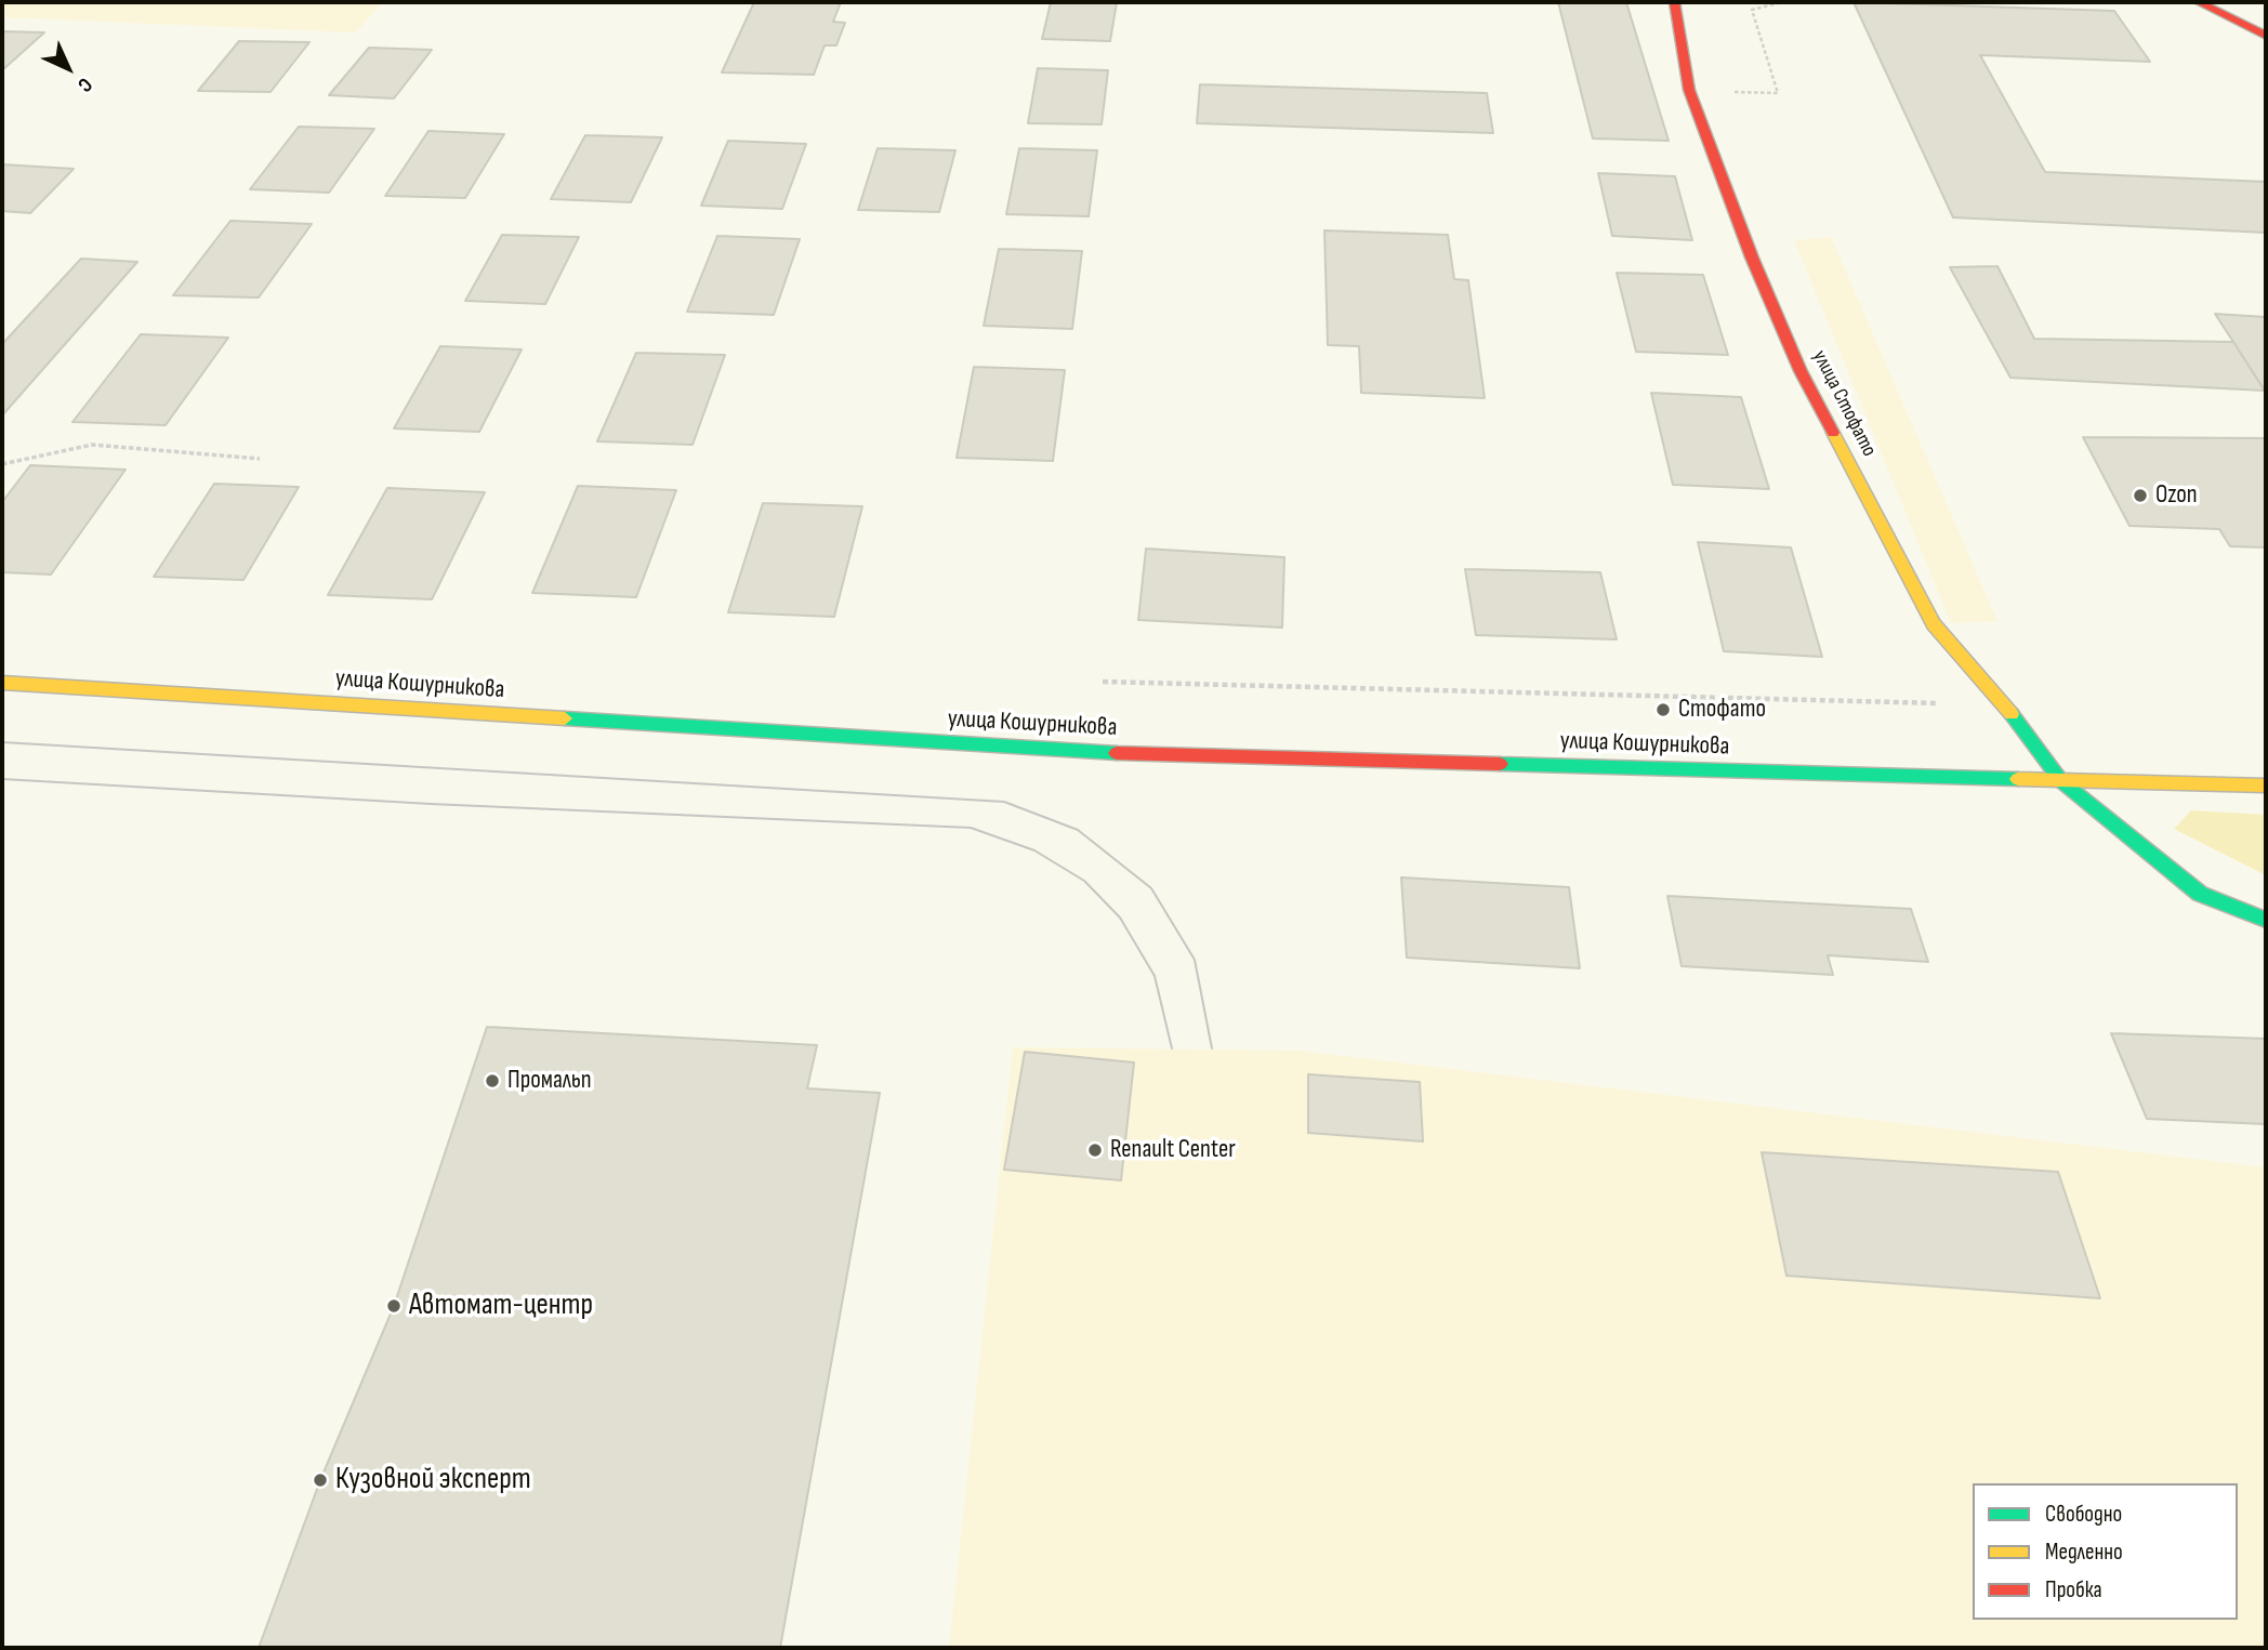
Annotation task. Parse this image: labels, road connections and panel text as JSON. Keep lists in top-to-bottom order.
{
  "streets": {
    "main road": ["улица Стофато", "улица Кошурникова"]
  },
  "crossings": [
    ["улица Стофато", "улица Кошурникова"]
  ],
  "places": [
    "Ozon",
    "Стофато",
    "Промальп",
    "Renault Center",
    "Автомат-центр",
    "Кузовной эксперт"
  ],
  "legend": ["Свободно", "Медленно", "Пробка"],
  "north": "bottom right"
}
